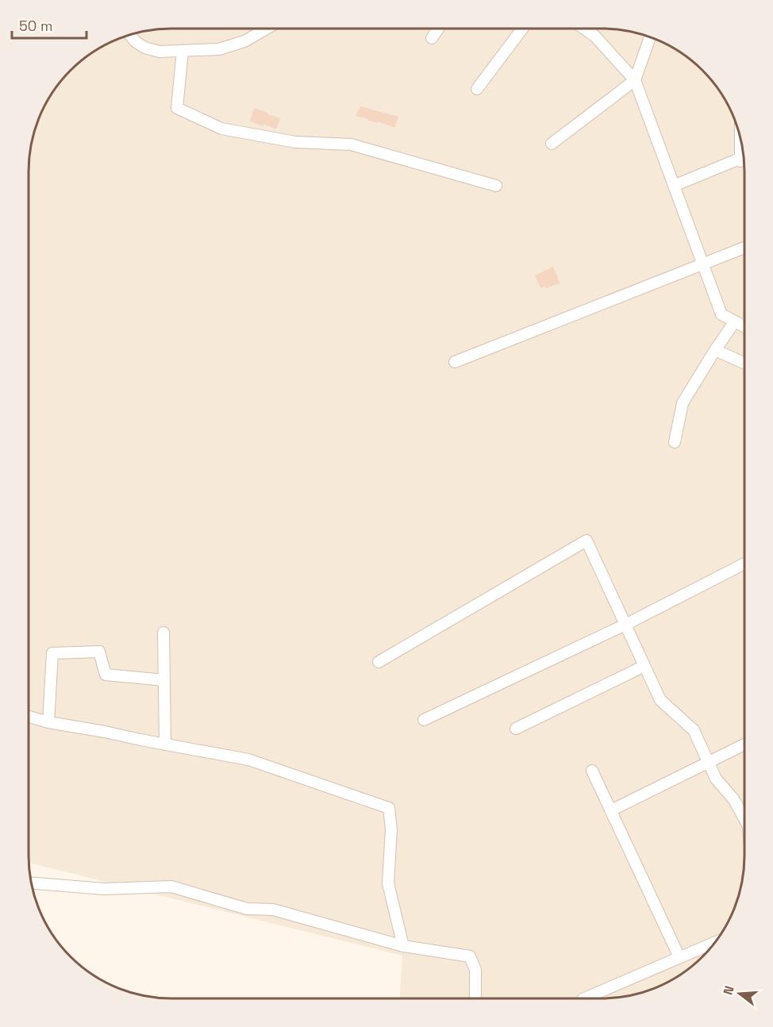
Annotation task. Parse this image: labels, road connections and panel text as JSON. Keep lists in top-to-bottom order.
{
  "scale_bar": "50 m",
  "north": "left"
}
